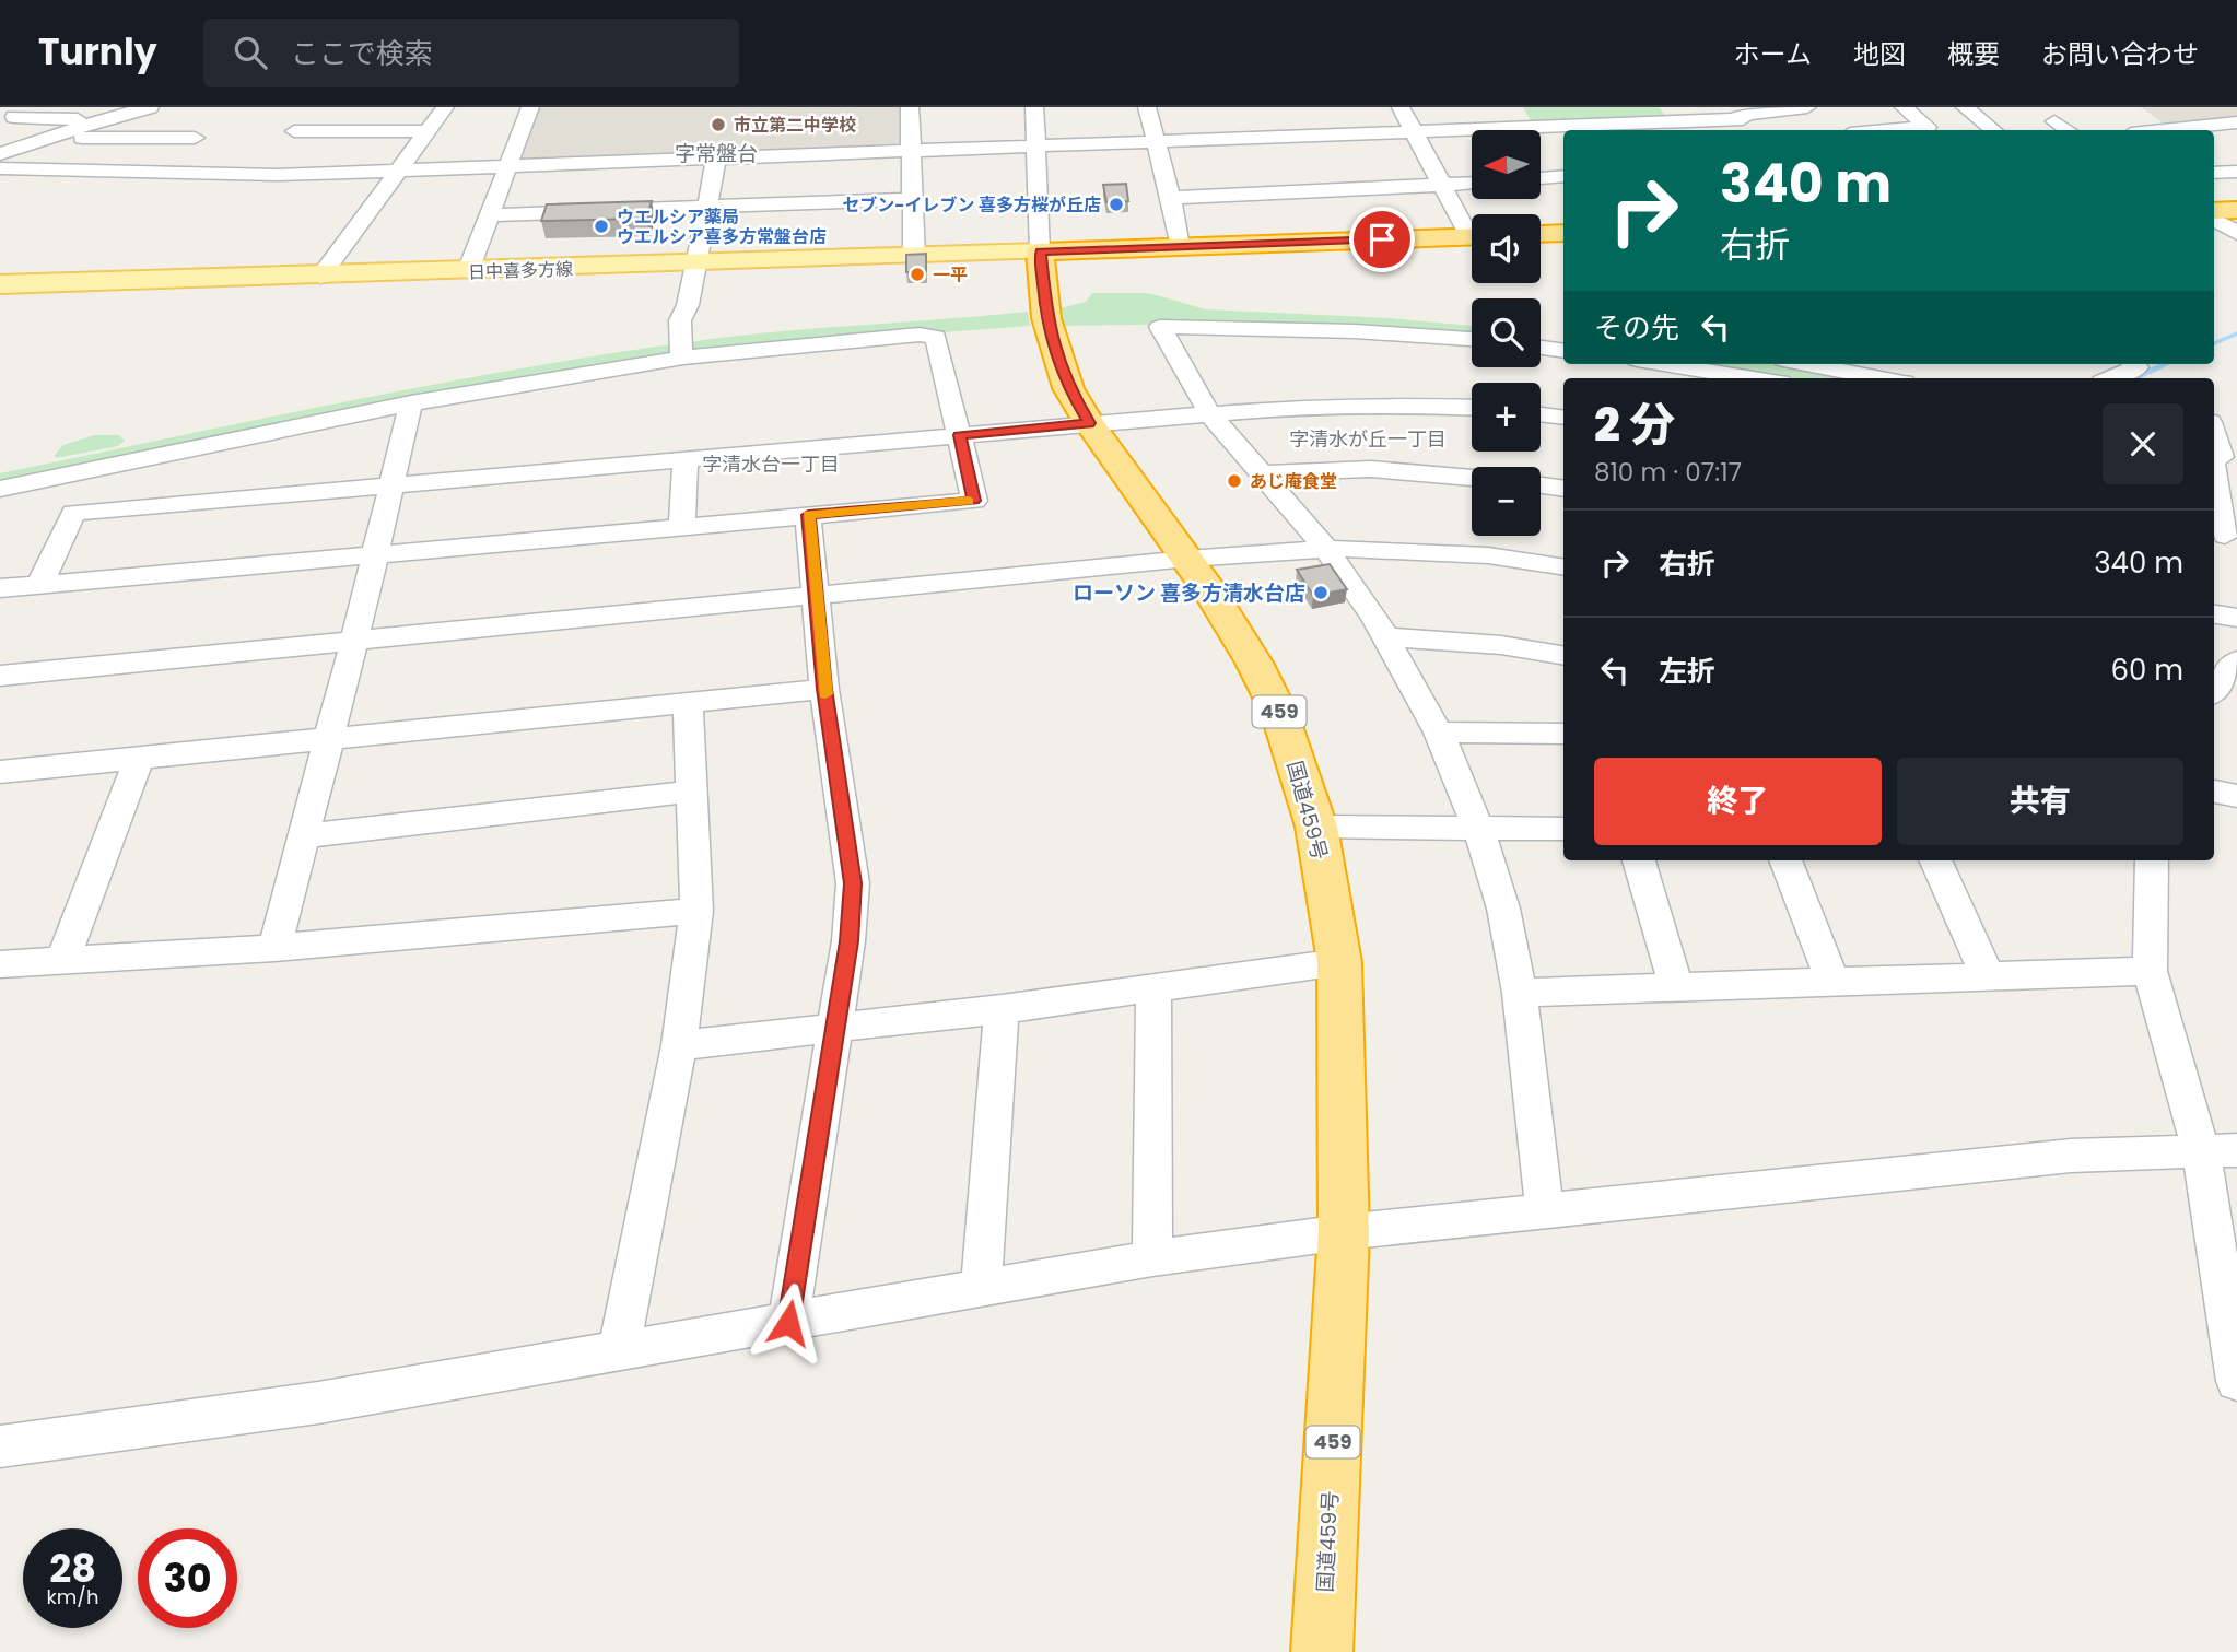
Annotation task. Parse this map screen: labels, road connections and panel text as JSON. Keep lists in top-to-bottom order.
{
  "streets": {
    "highway": ["459", "国道459号"],
    "main road": ["日中喜多方線"]
  },
  "crossings": [
    ["日中喜多方線", "国道459号"]
  ],
  "districts": ["字常盤台", "字清水が丘一丁目", "字清水台一丁目"],
  "places": [
    "市立第二中学校",
    "セブン-イレブン 喜多方桜が丘店",
    "ウエルシア薬局 ウエルシア喜多方常盤台店",
    "一平",
    "あじ庵食堂",
    "ローソン 喜多方清水台店"
  ],
  "north": "left",
  "page": {
    "header": "Turnly",
    "search": "ここで検索",
    "nav": [
      "ホーム",
      "地図",
      "概要",
      "お問い合わせ"
    ],
    "map_buttons": ["+", "−"],
    "turn": ["340 m", "右折"],
    "then": "その先",
    "heading": ["2 分", "810 m · 07:17"],
    "list": [
      {
        "name": "右折",
        "value": "340 m"
      },
      {
        "name": "左折",
        "value": "60 m"
      }
    ],
    "buttons": ["終了", "共有"],
    "speed": "28 km/h",
    "limit": "30"
  }
}
